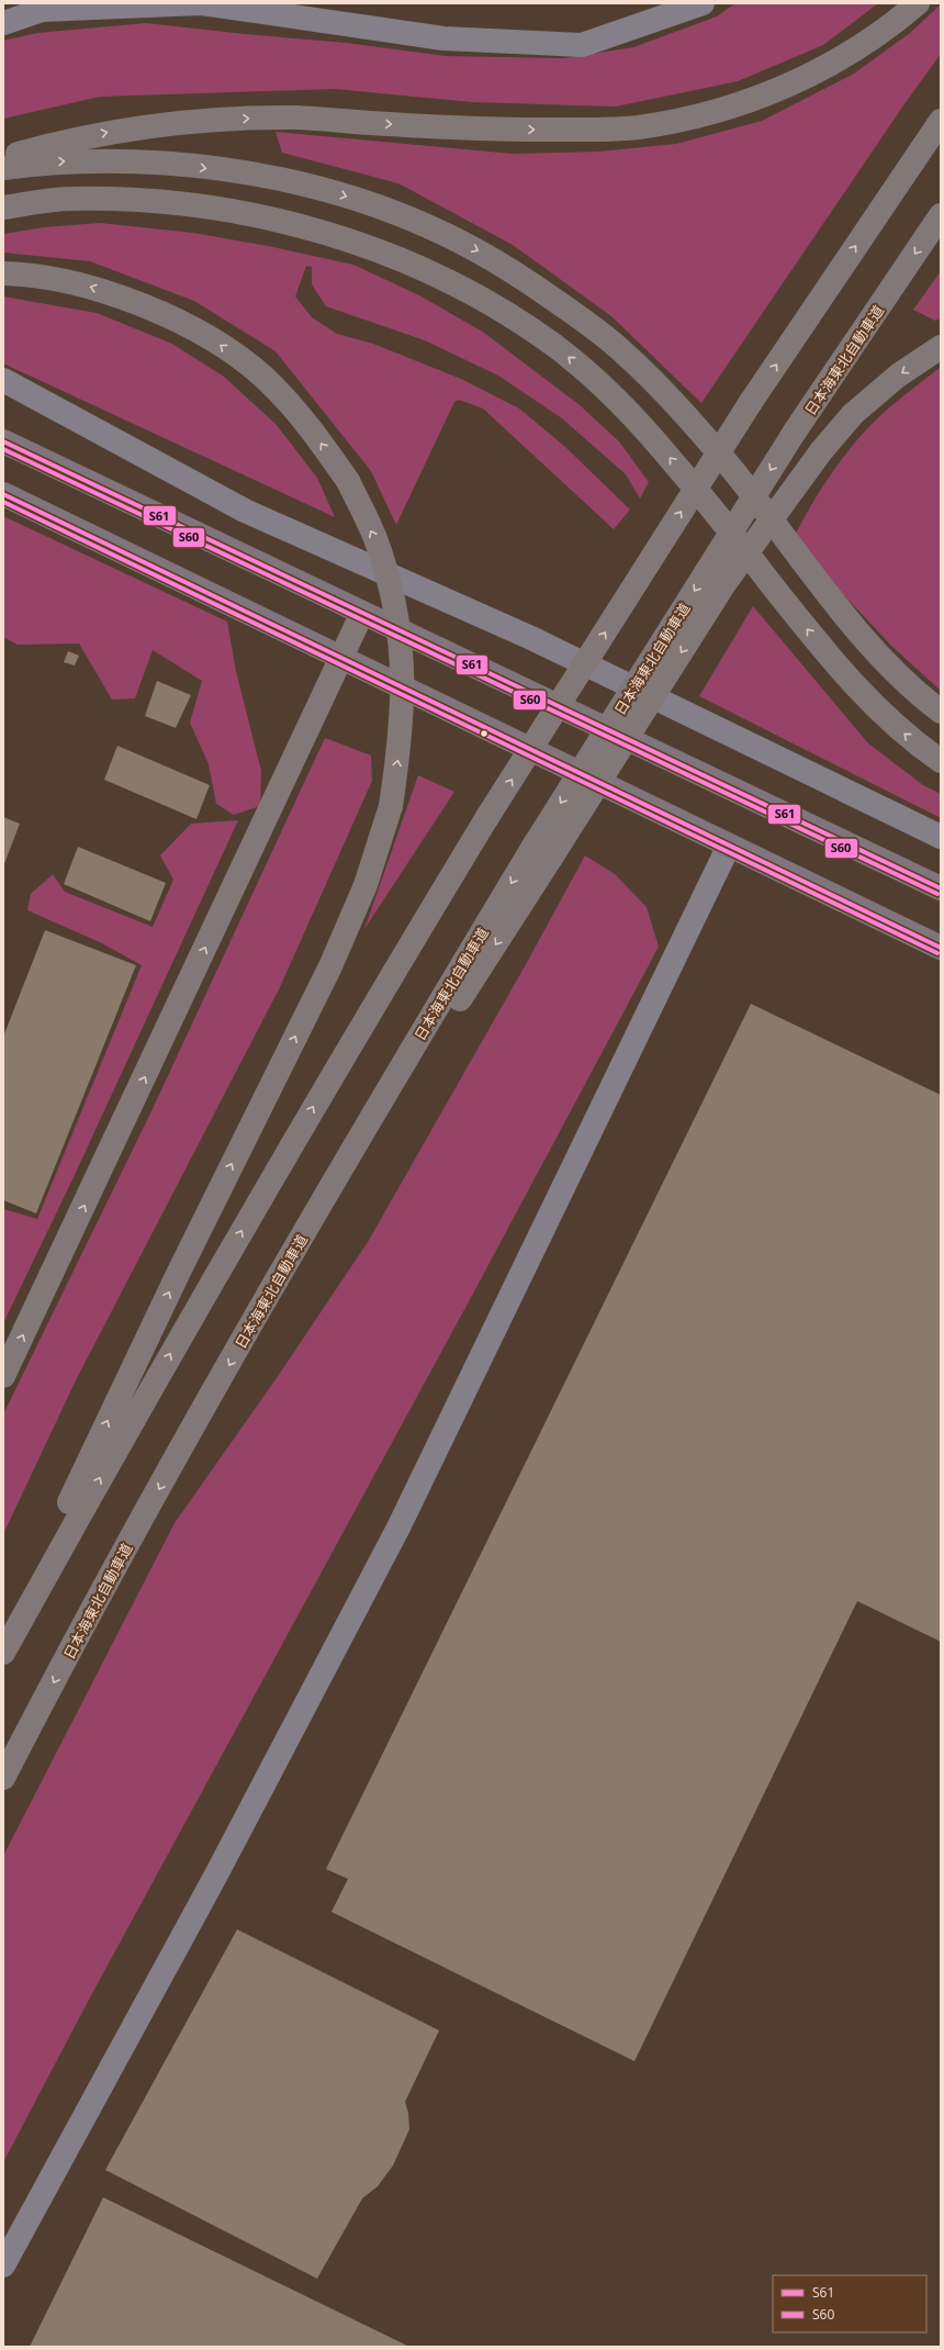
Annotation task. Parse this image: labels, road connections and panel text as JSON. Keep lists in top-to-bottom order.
{
  "streets": {
    "highway": ["日本海東北自動車道"]
  },
  "lines": ["transit line S61", "transit line S60"],
  "legend": ["S61", "S60"]
}
